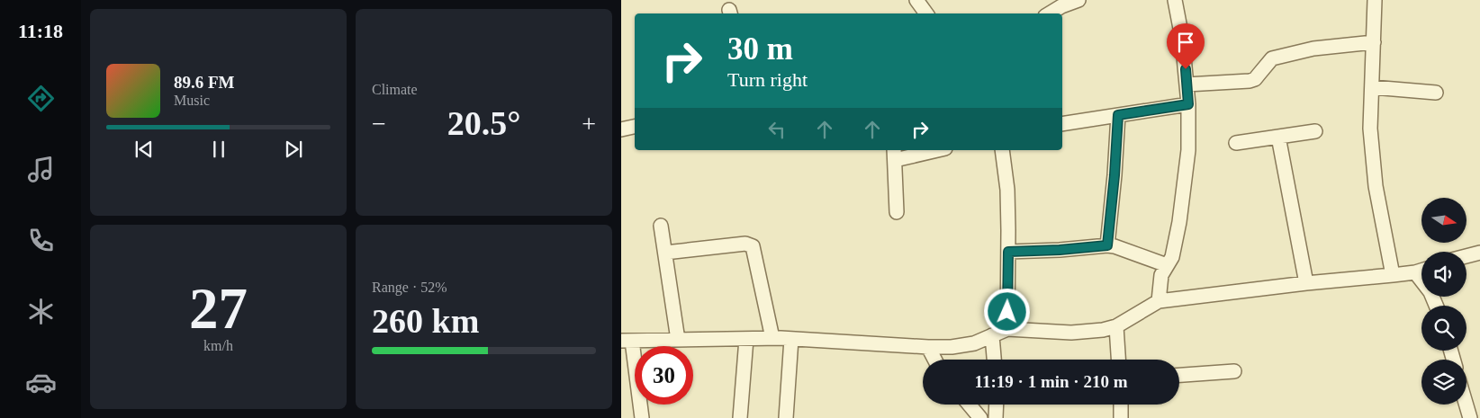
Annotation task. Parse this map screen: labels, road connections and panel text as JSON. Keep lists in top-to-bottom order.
{
  "north": "right",
  "page": {
    "tabs": "11:18",
    "tile": [
      "Climate",
      ["27", "km/h"],
      ["Range · 52%", "260 km"]
    ],
    "turn": ["30 m", "Turn right"],
    "song": ["89.6 FM", "Music"],
    "heat": ["−", "20.5°", "+"],
    "limit": "30",
    "trip": "11:19 · 1 min · 210 m"
  }
}
